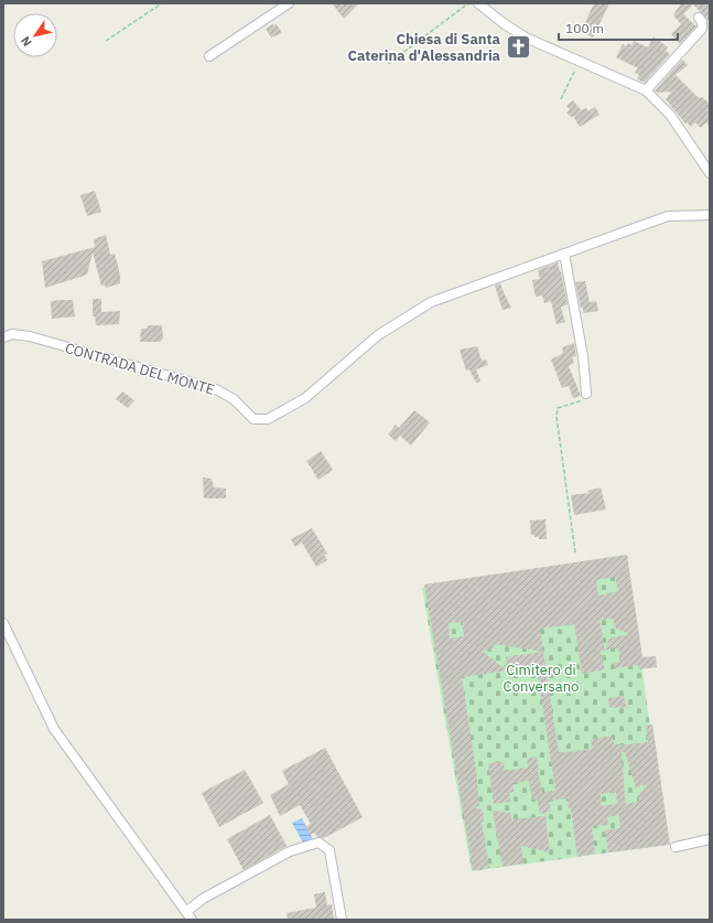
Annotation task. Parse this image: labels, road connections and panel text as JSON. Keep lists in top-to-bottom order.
{
  "streets": {
    "street": ["CONTRADA DEL MONTE"]
  },
  "parks": ["Cimitero di Conversano"],
  "places": {
    "church": ["Chiesa di Santa Caterina d'Alessandria"]
  },
  "scale_bar": "100 m",
  "north": "bottom left"
}
